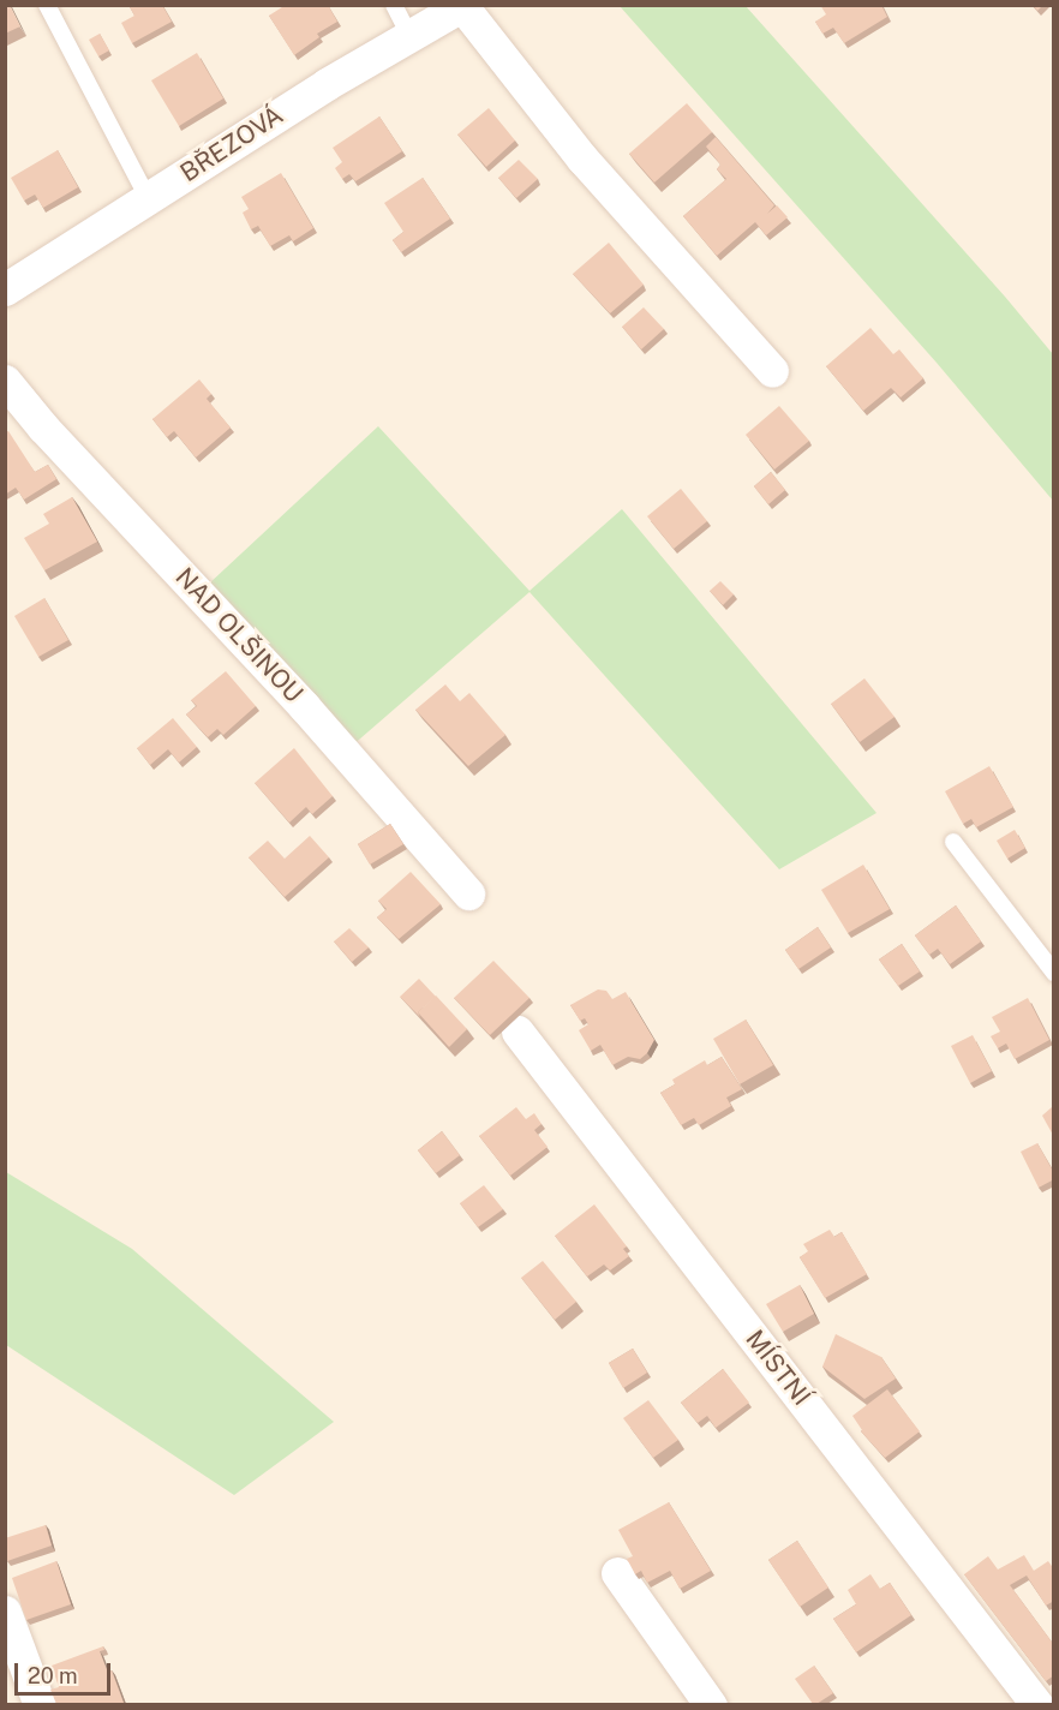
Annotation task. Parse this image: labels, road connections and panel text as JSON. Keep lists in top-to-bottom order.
{
  "streets": {
    "street": ["BŘEZOVÁ", "NAD OLŠINOU", "MÍSTNÍ"]
  },
  "scale_bar": "20 m"
}
